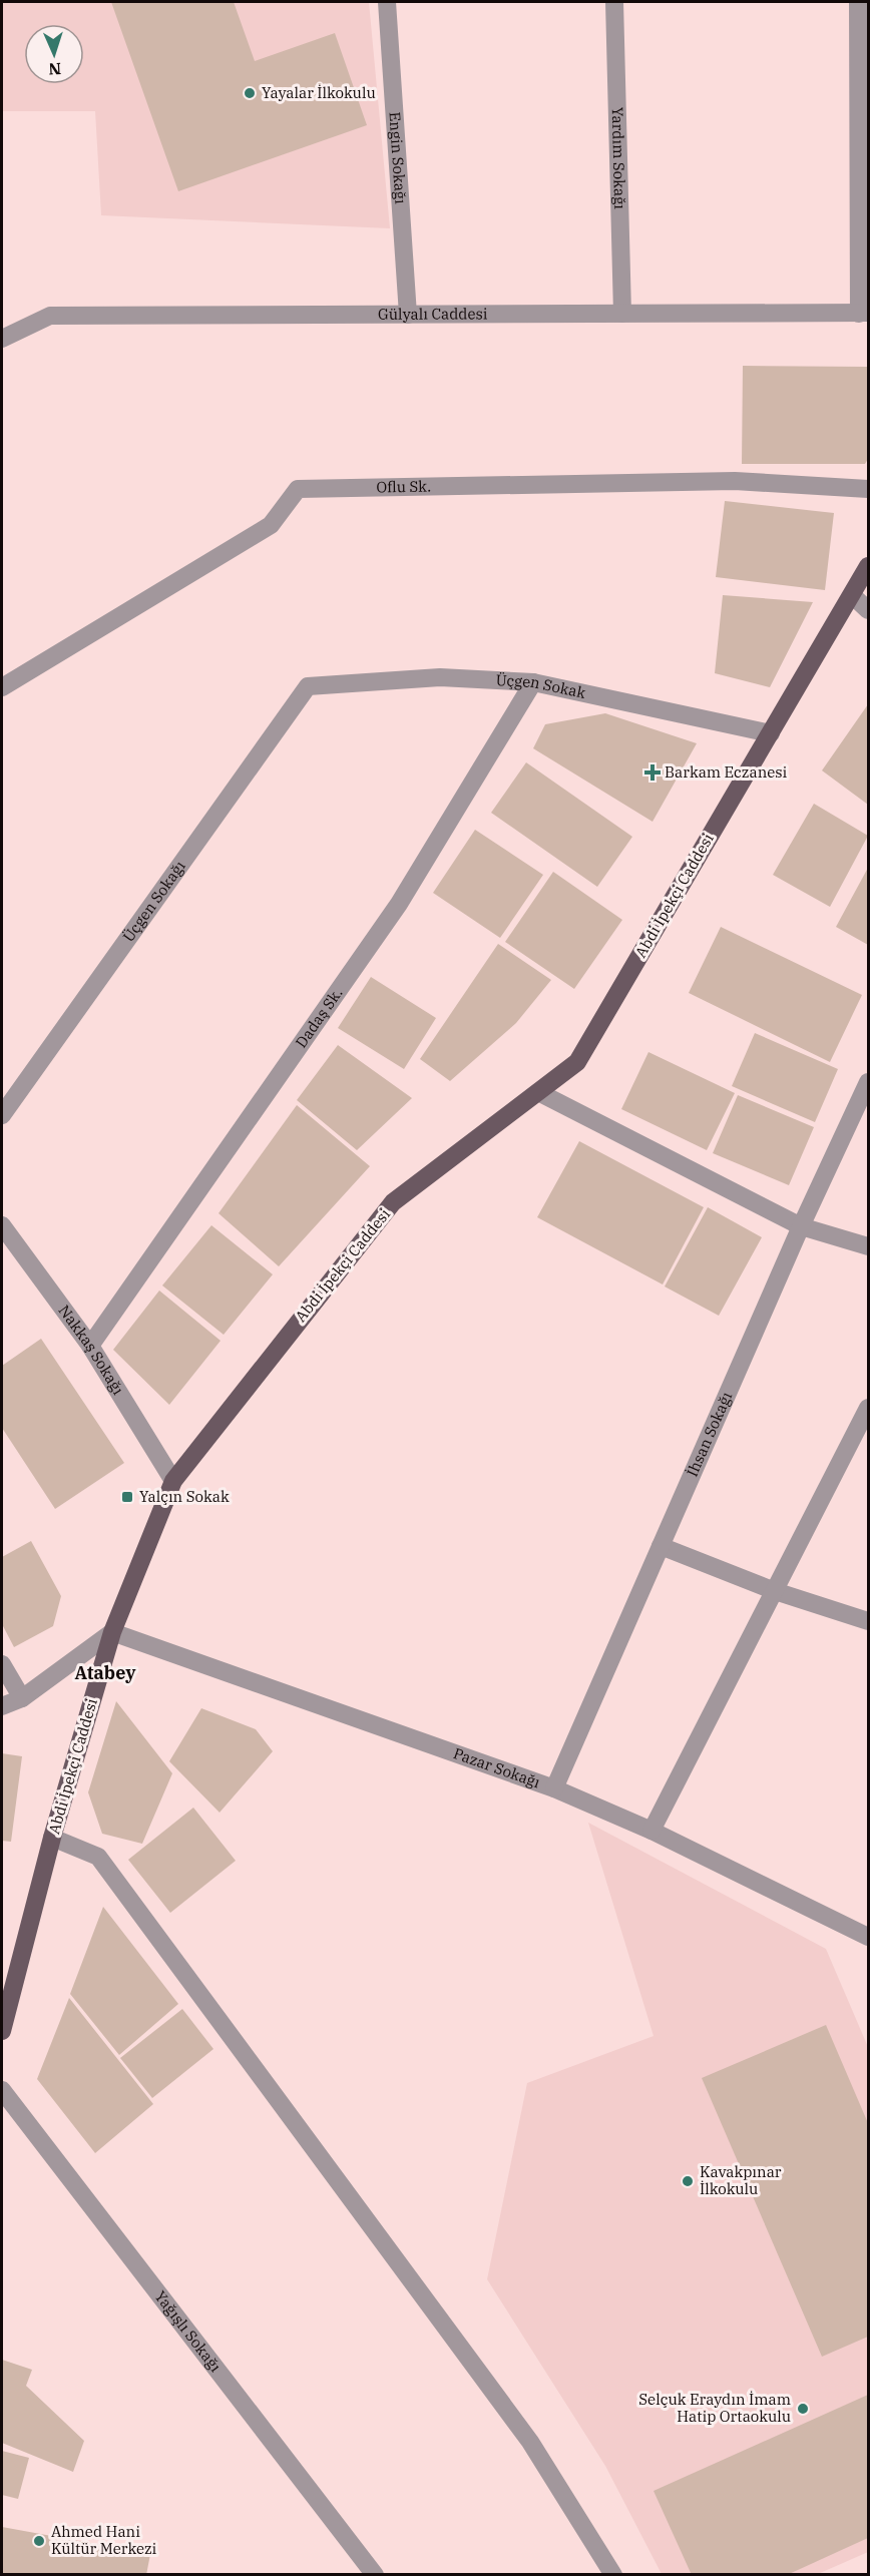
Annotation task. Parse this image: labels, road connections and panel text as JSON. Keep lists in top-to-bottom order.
{
  "streets": {
    "main road": ["Abdi İpekçi Caddesi"],
    "street": [
      "Yardım Sokağı",
      "Engin Sokağı",
      "Gülyalı Caddesi",
      "Oflu Sk.",
      "Üçgen Sokak",
      "Üçgen Sokağı",
      "Dadaş Sk.",
      "Nakkaş Sokağı",
      "İhsan Sokağı",
      "Pazar Sokağı",
      "Yağışlı Sokağı"
    ]
  },
  "crossings": [
    ["Yardım Sokağı", "Gülyalı Caddesi"],
    ["Engin Sokağı", "Gülyalı Caddesi"],
    ["Üçgen Sokak", "Abdi İpekçi Caddesi"],
    ["Üçgen Sokak", "Üçgen Sokağı"],
    ["Üçgen Sokak", "Dadaş Sk."],
    ["Abdi İpekçi Caddesi", "Nakkaş Sokağı"],
    ["Abdi İpekçi Caddesi", "Pazar Sokağı"],
    ["Dadaş Sk.", "Nakkaş Sokağı"],
    ["İhsan Sokağı", "Pazar Sokağı"]
  ],
  "districts": ["Atabey"],
  "places": {
    "other": [
      "Yayalar İlkokulu",
      "Kavakpınar İlkokulu",
      "Selçuk Eraydın İmam Hatip Ortaokulu",
      "Ahmed Hani Kültür Merkezi"
    ],
    "health": ["Barkam Eczanesi"],
    "transit": ["Yalçın Sokak"]
  },
  "north": "bottom"
}
